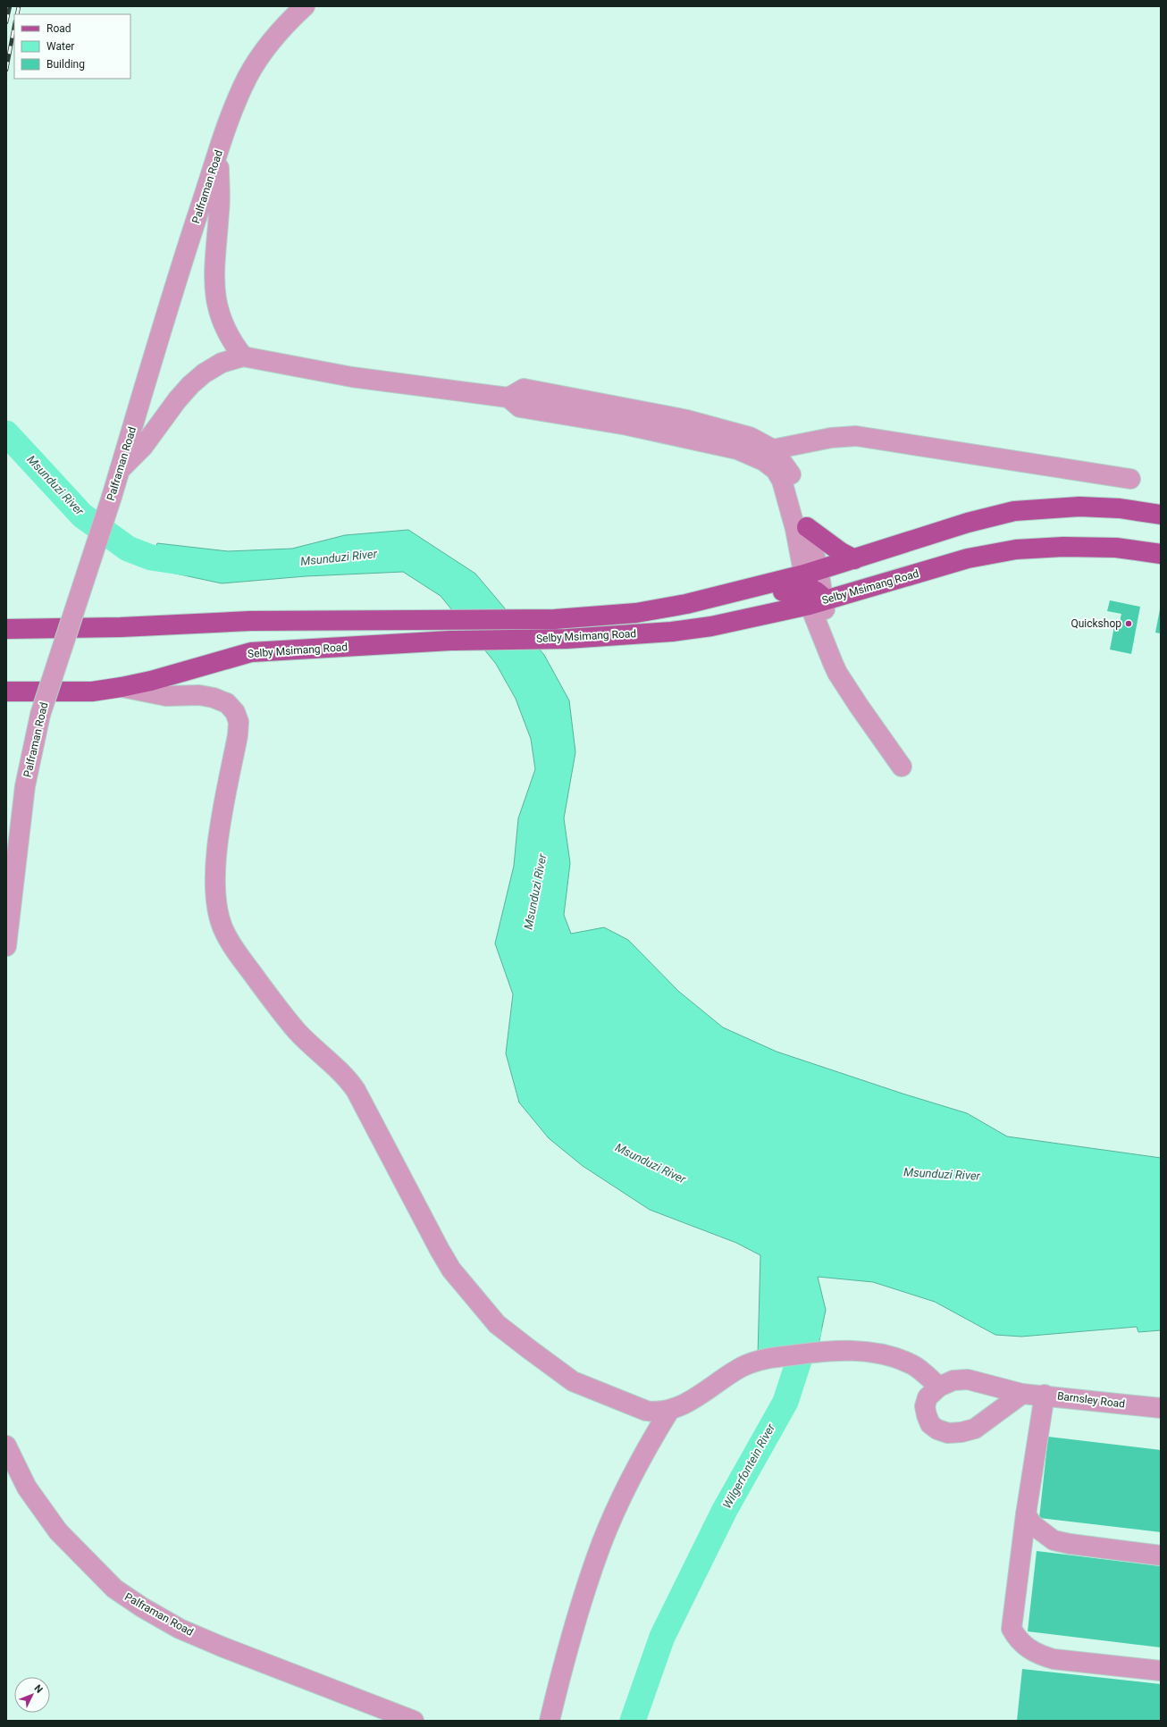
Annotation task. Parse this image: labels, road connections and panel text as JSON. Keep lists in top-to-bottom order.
{
  "streets": {
    "main road": ["Selby Msimang Road"],
    "lane": ["Palframan Road", "Barnsley Road"]
  },
  "water": ["Msunduzi River", "Wilgerfontein River"],
  "places": ["Quickshop"],
  "legend": ["Road", "Water", "Building"],
  "north": "top right"
}
